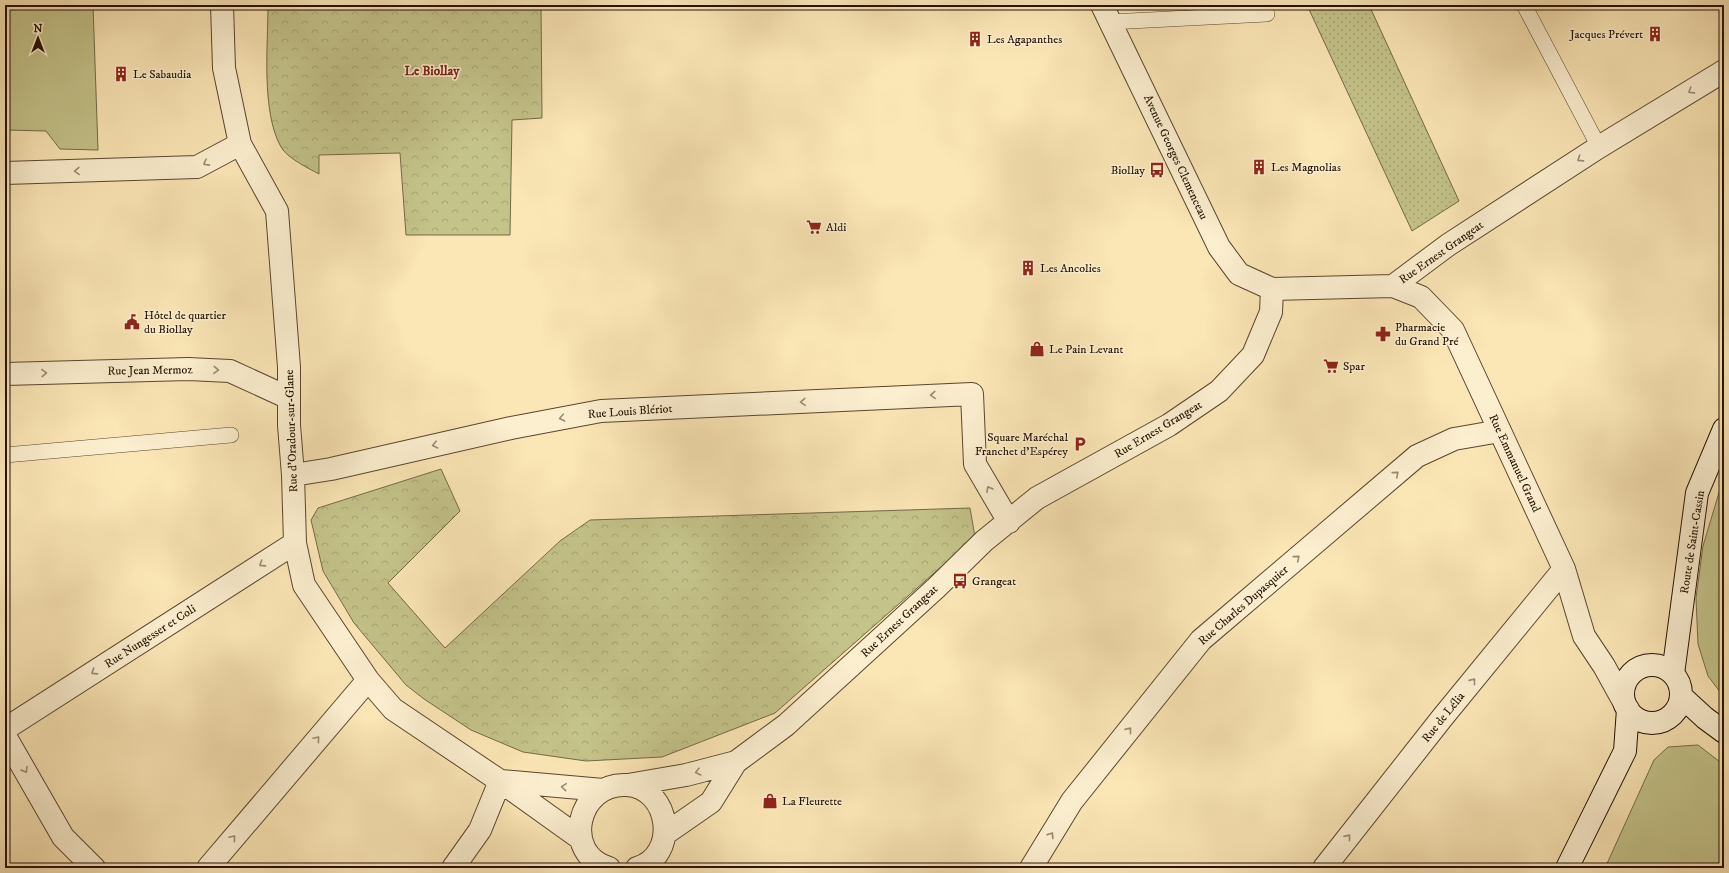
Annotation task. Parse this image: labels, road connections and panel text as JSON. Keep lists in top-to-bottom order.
{
  "streets": {
    "street": [
      "Avenue Georges Clemenceau",
      "Rue Ernest Grangeat",
      "Rue Jean Mermoz",
      "Rue Louis Blériot",
      "Rue d'Oradour-sur-Glane",
      "Rue Emmanuel Grand",
      "Route de Saint-Cassin",
      "Rue Charles Dupasquier",
      "Rue Nungesser et Coli",
      "Rue de Lélia"
    ]
  },
  "crossings": [
    ["Avenue Georges Clemenceau", "Rue Ernest Grangeat"],
    ["Rue Ernest Grangeat", "Rue Louis Blériot"],
    ["Rue Ernest Grangeat", "Rue d'Oradour-sur-Glane"],
    ["Rue Ernest Grangeat", "Rue Emmanuel Grand"],
    ["Rue Jean Mermoz", "Rue d'Oradour-sur-Glane"],
    ["Rue Louis Blériot", "Rue d'Oradour-sur-Glane"],
    ["Rue d'Oradour-sur-Glane", "Rue Nungesser et Coli"],
    ["Rue Emmanuel Grand", "Route de Saint-Cassin"],
    ["Rue Emmanuel Grand", "Rue Charles Dupasquier"],
    ["Rue Emmanuel Grand", "Rue de Lélia"]
  ],
  "one_way": ["Rue Jean Mermoz", "Rue Louis Blériot", "Rue Charles Dupasquier"],
  "districts": ["Le Biollay"],
  "places": {
    "building": [
      "Jacques Prévert",
      "Les Agapanthes",
      "Le Sabaudia",
      "Les Magnolias",
      "Les Ancolies"
    ],
    "bus stop": ["Biollay", "Grangeat"],
    "supermarket": ["Aldi", "Spar"],
    "public building": ["Hôtel de quartier du Biollay"],
    "pharmacy": ["Pharmacie du Grand Pré"],
    "shop": ["Le Pain Levant", "La Fleurette"],
    "parking": ["Square Maréchal Franchet d'Espérey"]
  },
  "north": "top"
}
